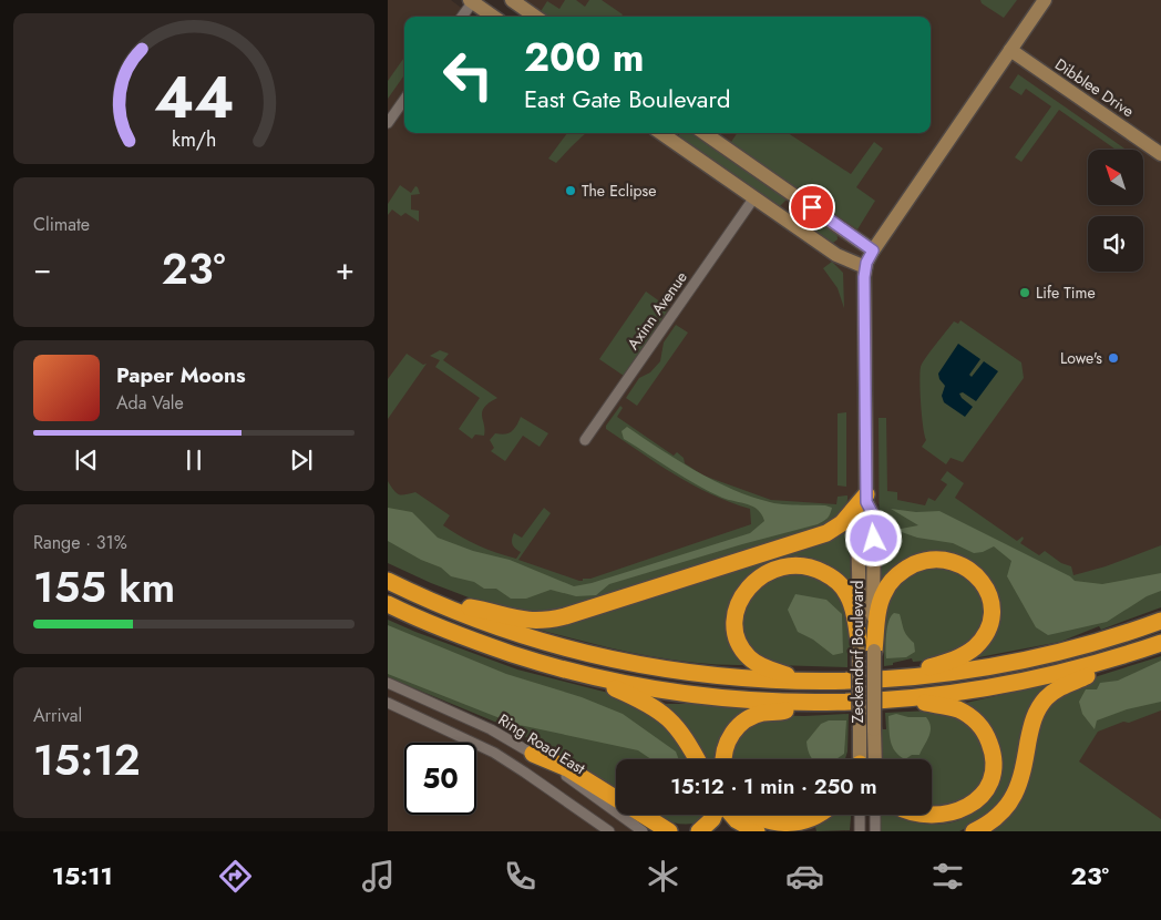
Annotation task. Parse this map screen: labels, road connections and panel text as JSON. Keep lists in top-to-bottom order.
{
  "streets": {
    "main road": ["Dibblee Drive", "Zeckendorf Boulevard"],
    "street": ["Axinn Avenue", "Ring Road East"]
  },
  "crossings": [
    ["Dibblee Drive", "Zeckendorf Boulevard"]
  ],
  "places": ["The Eclipse", "Life Time", "Lowe's"],
  "north": "top left",
  "page": {
    "turn": ["200 m", "East Gate Boulevard"],
    "tile": [
      "Climate",
      ["Range · 31%", "155 km"],
      ["Arrival", "15:12"]
    ],
    "heat": ["−", "23°", "+"],
    "song": ["Paper Moons", "Ada Vale"],
    "limit": "50",
    "trip": "15:12 · 1 min · 250 m",
    "tabs": ["15:11", "23°"],
    "gauge": ["44", "km/h"]
  }
}
